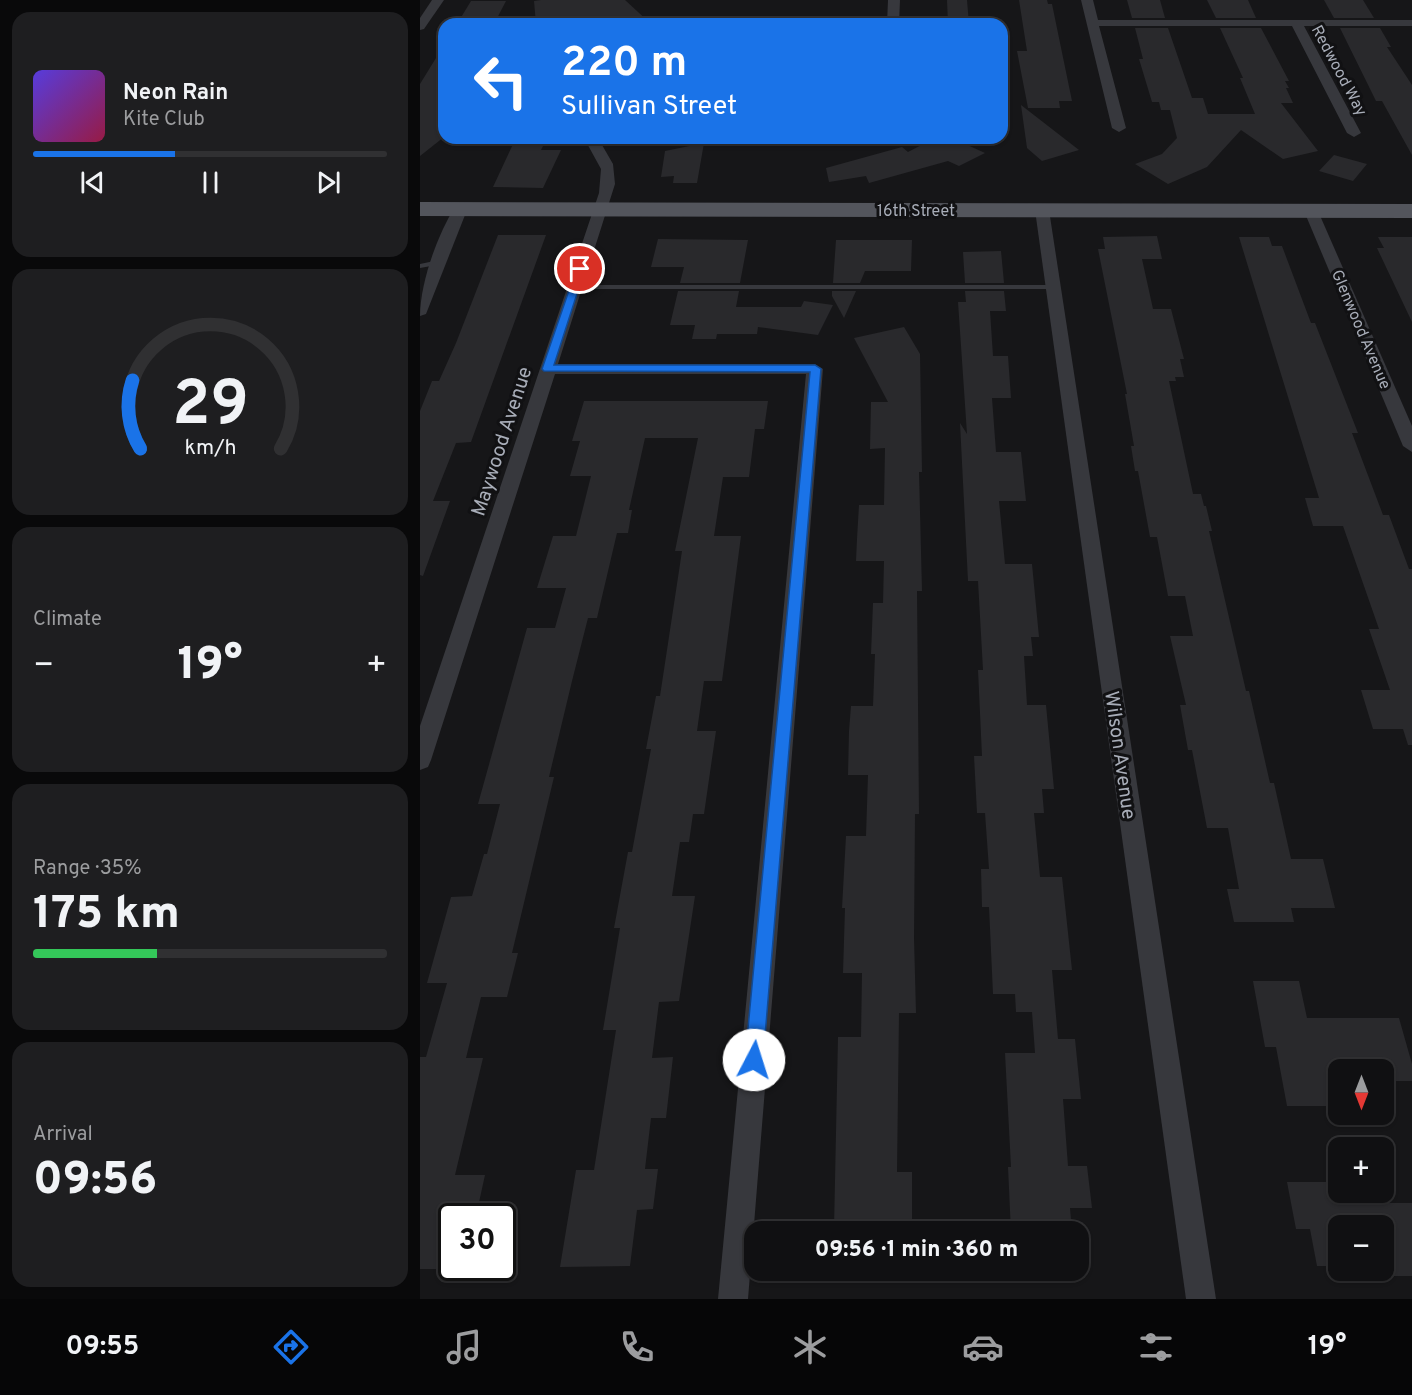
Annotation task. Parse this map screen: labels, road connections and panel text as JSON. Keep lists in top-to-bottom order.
{
  "streets": {
    "main road": ["16th Street"],
    "street": [
      "Redwood Way",
      "Glenwood Avenue",
      "Maywood Avenue",
      "Wilson Avenue"
    ]
  },
  "crossings": [
    ["16th Street", "Glenwood Avenue"],
    ["16th Street", "Maywood Avenue"],
    ["16th Street", "Wilson Avenue"]
  ],
  "north": "bottom",
  "page": {
    "turn": ["220 m", "Sullivan Street"],
    "song": ["Neon Rain", "Kite Club"],
    "tile": [
      "Climate",
      ["Range · 35%", "175 km"],
      ["Arrival", "09:56"]
    ],
    "heat": ["−", "19°", "+"],
    "map_buttons": ["+", "−"],
    "limit": "30",
    "trip": "09:56 · 1 min · 360 m",
    "tabs": ["09:55", "19°"],
    "gauge": ["29", "km/h"]
  }
}
